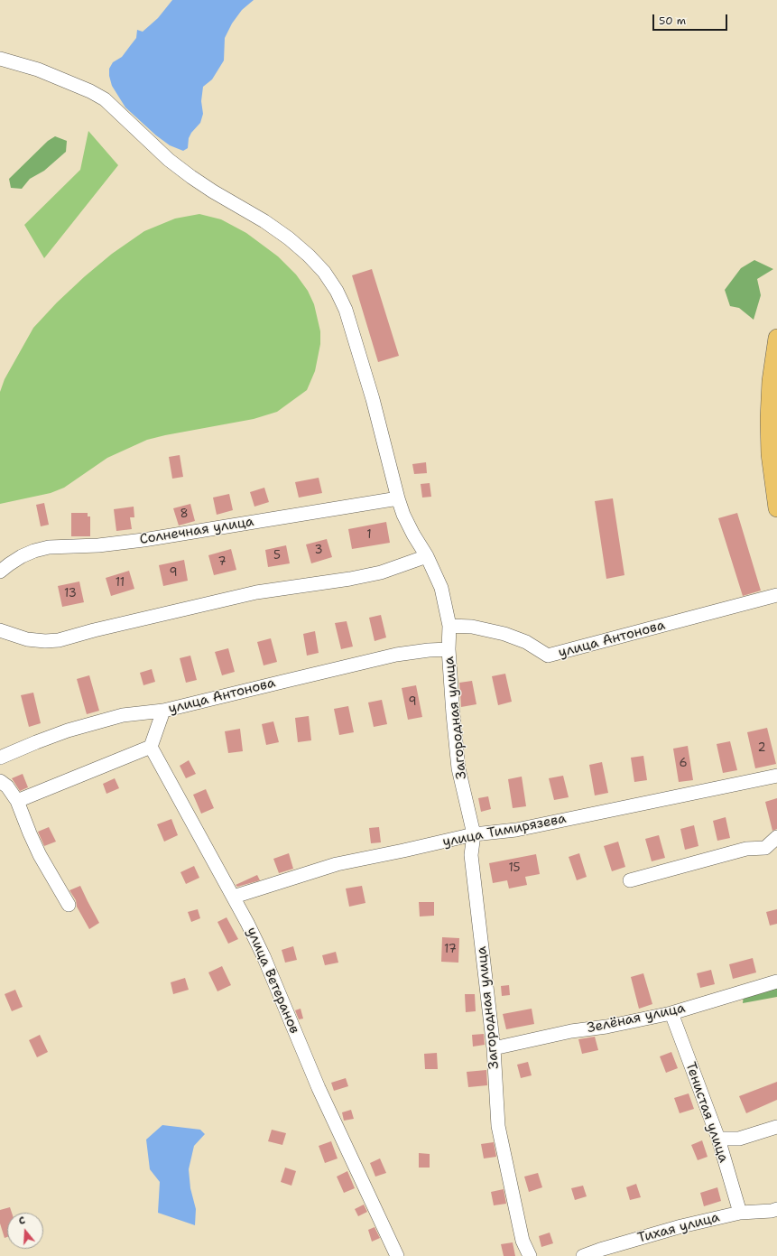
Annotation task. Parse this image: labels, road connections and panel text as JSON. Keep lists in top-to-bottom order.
{
  "streets": {
    "street": [
      "Солнечная улица",
      "улица Антонова",
      "Загородная улица",
      "улица Тимирязева",
      "улица Ветеранов",
      "Зелёная улица",
      "Тенистая улица",
      "Тихая улица"
    ]
  },
  "crossings": [
    ["Солнечная улица", "Загородная улица"],
    ["улица Антонова", "Загородная улица"],
    ["Загородная улица", "улица Тимирязева"],
    ["Загородная улица", "Зелёная улица"],
    ["улица Тимирязева", "улица Ветеранов"],
    ["Зелёная улица", "Тенистая улица"],
    ["Тенистая улица", "Тихая улица"]
  ],
  "house_numbers": [
    "8",
    "1",
    "3",
    "5",
    "7",
    "9",
    "11",
    "13",
    "9",
    "2",
    "6",
    "15",
    "17"
  ],
  "scale_bar": "50 m",
  "north": "top"
}
